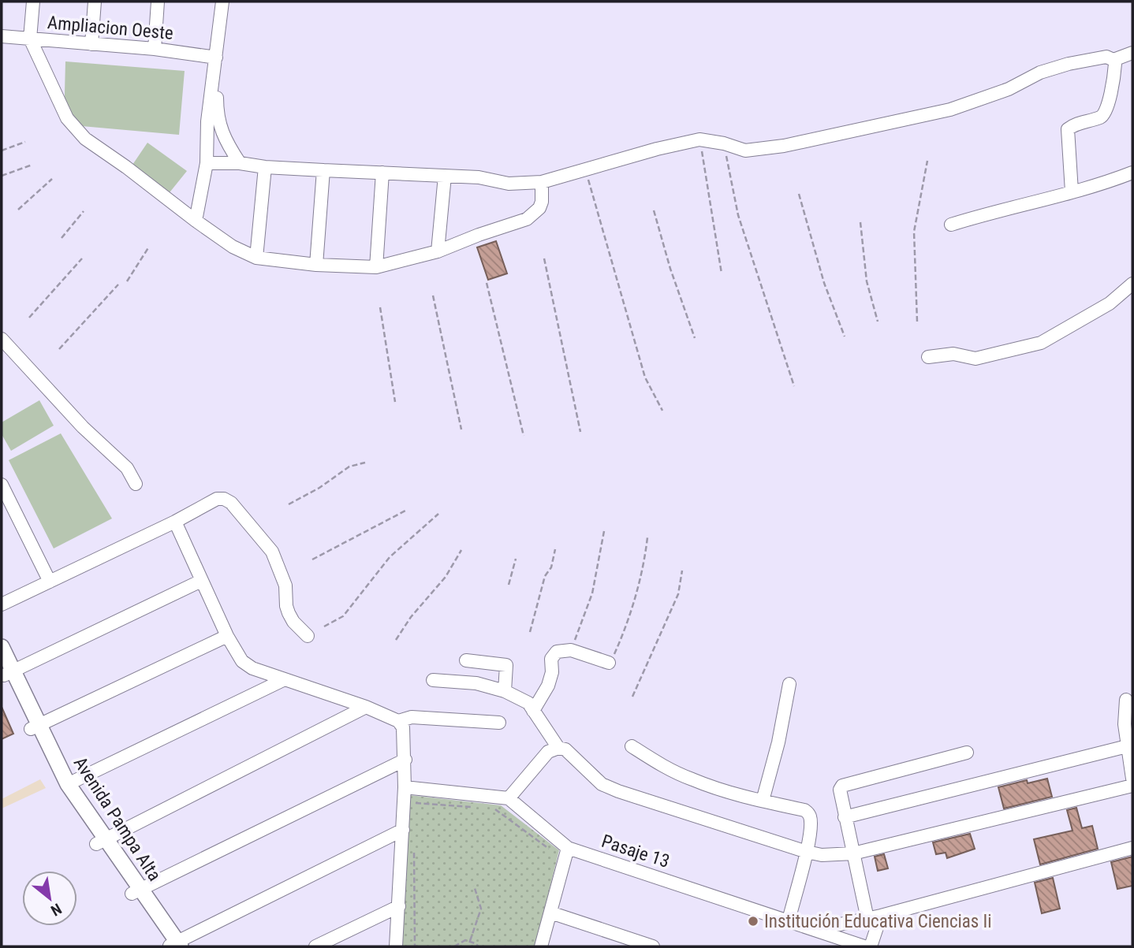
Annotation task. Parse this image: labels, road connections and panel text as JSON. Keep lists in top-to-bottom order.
{
  "streets": {
    "street": ["Ampliacion Oeste", "Avenida Pampa Alta", "Pasaje 13"]
  },
  "places": ["Institución Educativa Ciencias Ii"],
  "north": "bottom right"
}
